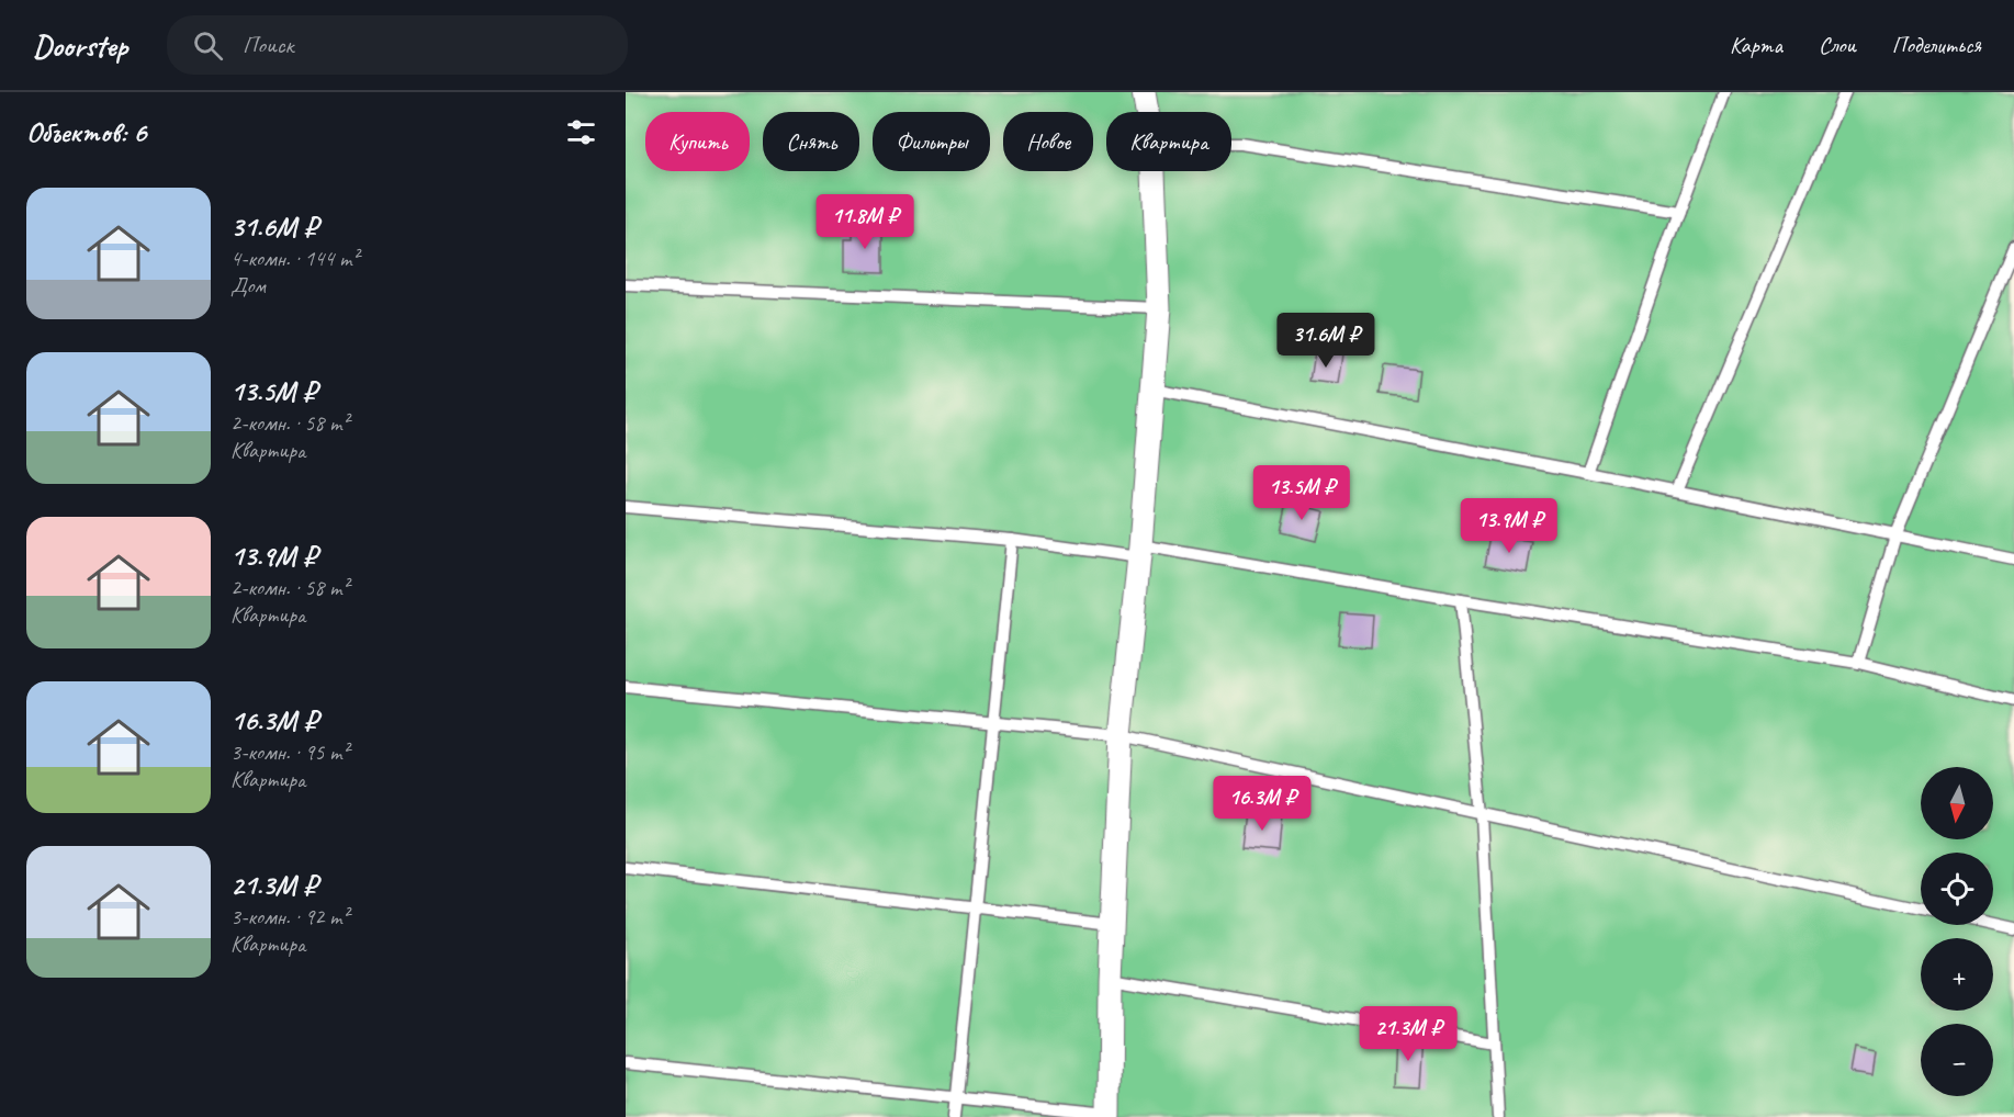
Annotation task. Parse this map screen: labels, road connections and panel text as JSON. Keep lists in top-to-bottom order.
{
  "north": "bottom",
  "page": {
    "header": "Doorstep",
    "search": "Поиск",
    "nav": ["Карта", "Слои", "Поделиться"],
    "heading": "Объектов: 6",
    "chip": [
      "Купить",
      "Снять",
      "Фильтры",
      "Новое",
      "Квартира"
    ],
    "list": [
      {
        "name": "31.6M ₽",
        "note": "4-комн. · 144 m² · Дом"
      },
      {
        "name": "13.5M ₽",
        "note": "2-комн. · 58 m² · Квартира"
      },
      {
        "name": "13.9M ₽",
        "note": "2-комн. · 58 m² · Квартира"
      },
      {
        "name": "16.3M ₽",
        "note": "3-комн. · 95 m² · Квартира"
      },
      {
        "name": "21.3M ₽",
        "note": "3-комн. · 92 m² · Квартира"
      }
    ],
    "price": [
      "11.8M ₽",
      "31.6M ₽",
      "13.5M ₽",
      "13.9M ₽",
      "16.3M ₽",
      "21.3M ₽"
    ],
    "map_buttons": ["+", "−"]
  }
}
